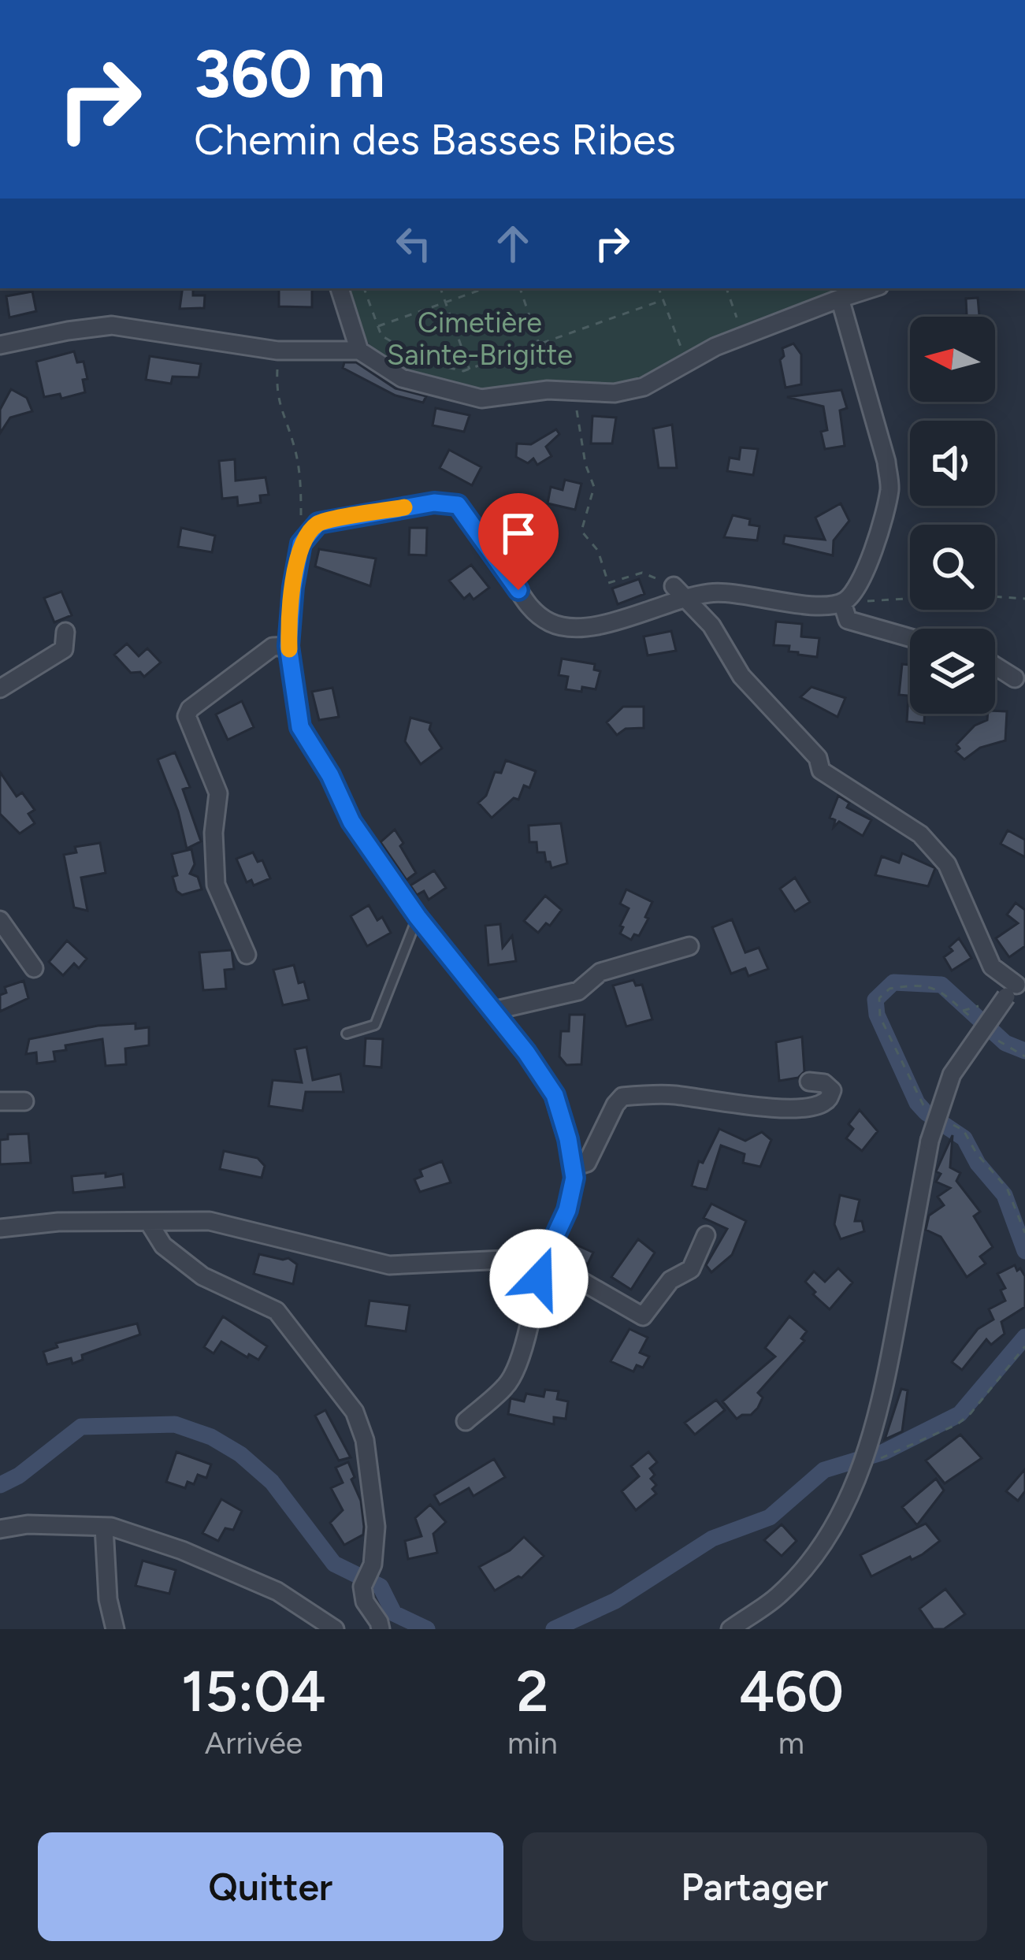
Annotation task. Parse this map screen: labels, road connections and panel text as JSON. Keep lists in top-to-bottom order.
{
  "parks": ["Cimetière Sainte-Brigitte"],
  "north": "left",
  "page": {
    "turn": ["360 m", "Chemin des Basses Ribes"],
    "eta": [
      "15:04",
      "Arrivée",
      "2",
      "min",
      "460",
      "m"
    ],
    "buttons": ["Quitter", "Partager"]
  }
}
